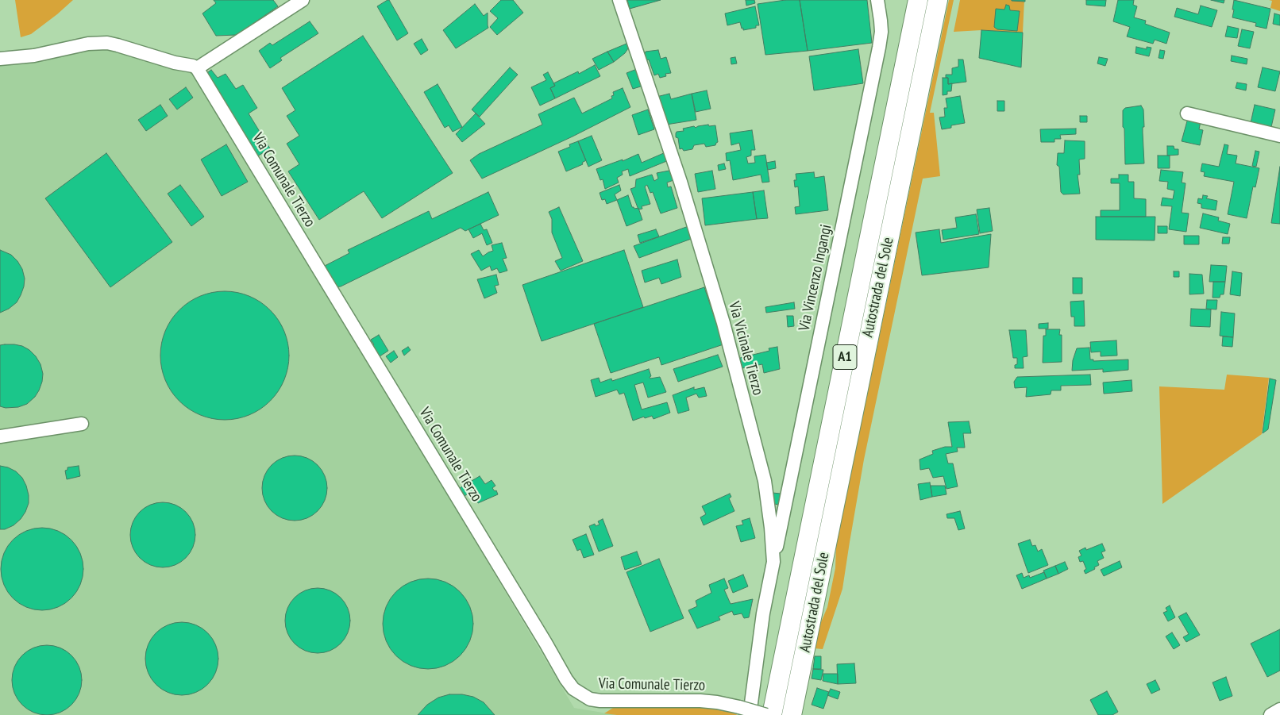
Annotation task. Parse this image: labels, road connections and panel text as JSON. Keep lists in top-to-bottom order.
{
  "streets": {
    "highway": ["Autostrada del Sole", "A1"],
    "street": ["Via Comunale Tierzo", "Via Vincenzo Ingangi", "Via Vicinale Tierzo"]
  },
  "crossings": [
    ["Via Comunale Tierzo", "Via Vicinale Tierzo"],
    ["Via Vincenzo Ingangi", "Via Vicinale Tierzo"]
  ]
}
